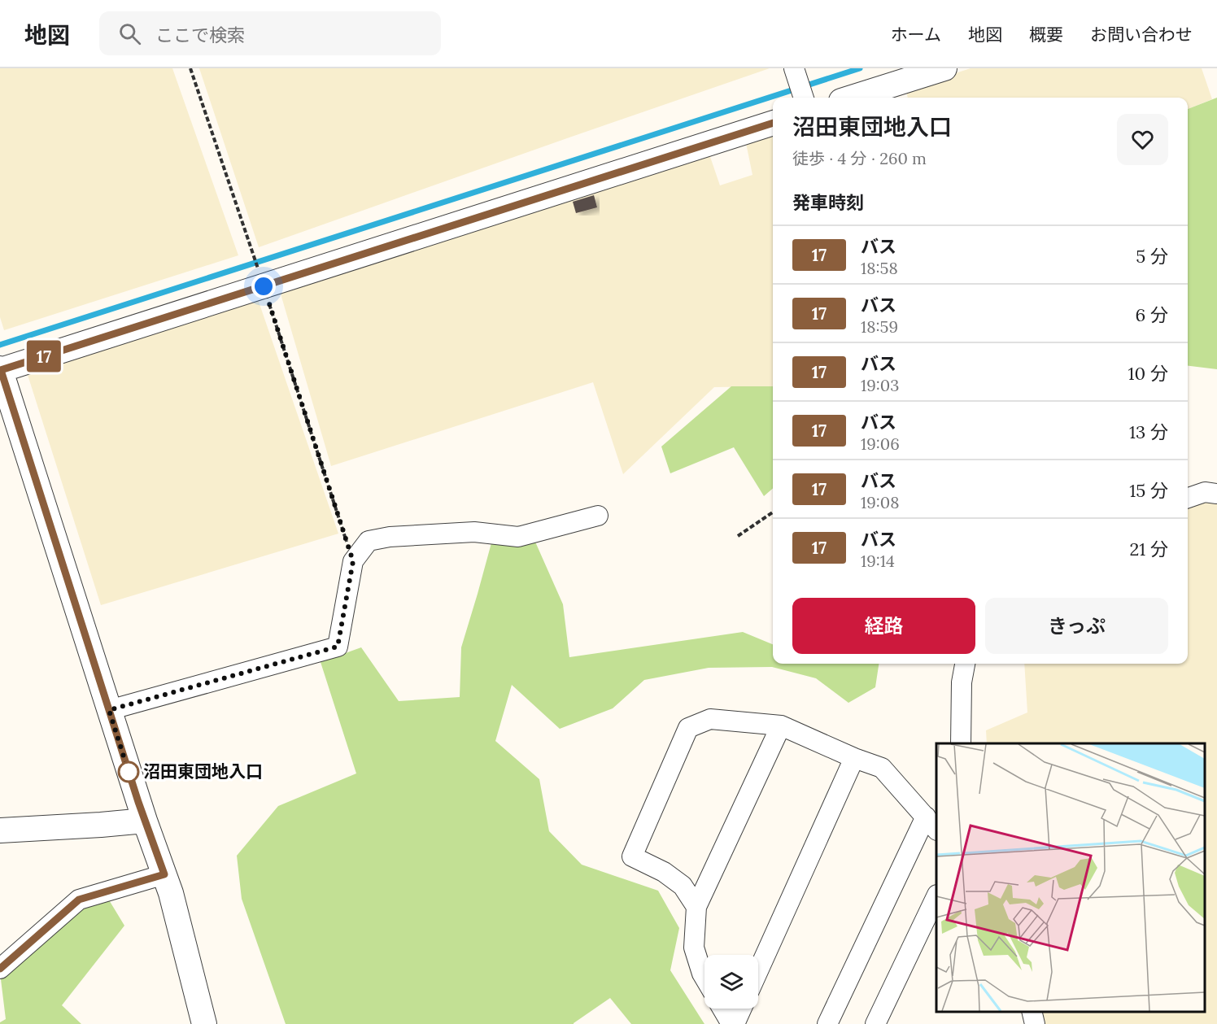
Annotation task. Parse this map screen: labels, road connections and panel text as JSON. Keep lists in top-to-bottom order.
{
  "places": ["沼田東団地入口"],
  "lines": ["bus line 17"],
  "page": {
    "header": "地図",
    "search": "ここで検索",
    "nav": [
      "ホーム",
      "地図",
      "概要",
      "お問い合わせ"
    ],
    "on_map": "17",
    "heading": [
      ["沼田東団地入口", "徒歩 · 4 分 · 260 m"],
      "発車時刻"
    ],
    "list": [
      {
        "mark": "17",
        "name": "バス",
        "note": "18:58",
        "value": "5 分"
      },
      {
        "mark": "17",
        "name": "バス",
        "note": "18:59",
        "value": "6 分"
      },
      {
        "mark": "17",
        "name": "バス",
        "note": "19:03",
        "value": "10 分"
      },
      {
        "mark": "17",
        "name": "バス",
        "note": "19:06",
        "value": "13 分"
      },
      {
        "mark": "17",
        "name": "バス",
        "note": "19:08",
        "value": "15 分"
      },
      {
        "mark": "17",
        "name": "バス",
        "note": "19:14",
        "value": "21 分"
      }
    ],
    "buttons": ["経路", "きっぷ"]
  }
}
